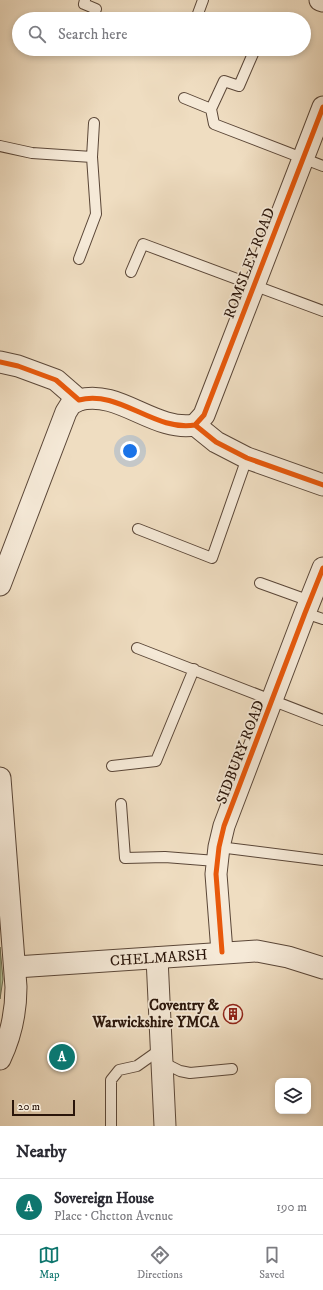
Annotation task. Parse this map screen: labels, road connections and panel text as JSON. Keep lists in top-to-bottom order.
{
  "streets": {
    "street": ["ROMSLEY ROAD", "SIDBURY ROAD", "CHELMARSH"]
  },
  "crossings": [
    ["SIDBURY ROAD", "CHELMARSH"]
  ],
  "places": {
    "building": ["Coventry & Warwickshire YMCA"]
  },
  "scale_bar": "20 m",
  "page": {
    "search": "Search here",
    "pins": "A",
    "scale": "20 m",
    "heading": "Nearby",
    "list": [
      {
        "mark": "A",
        "name": "Sovereign House",
        "note": "Place · Chetton Avenue",
        "value": "190 m"
      }
    ],
    "nav": ["Map", "Directions", "Saved"]
  }
}
